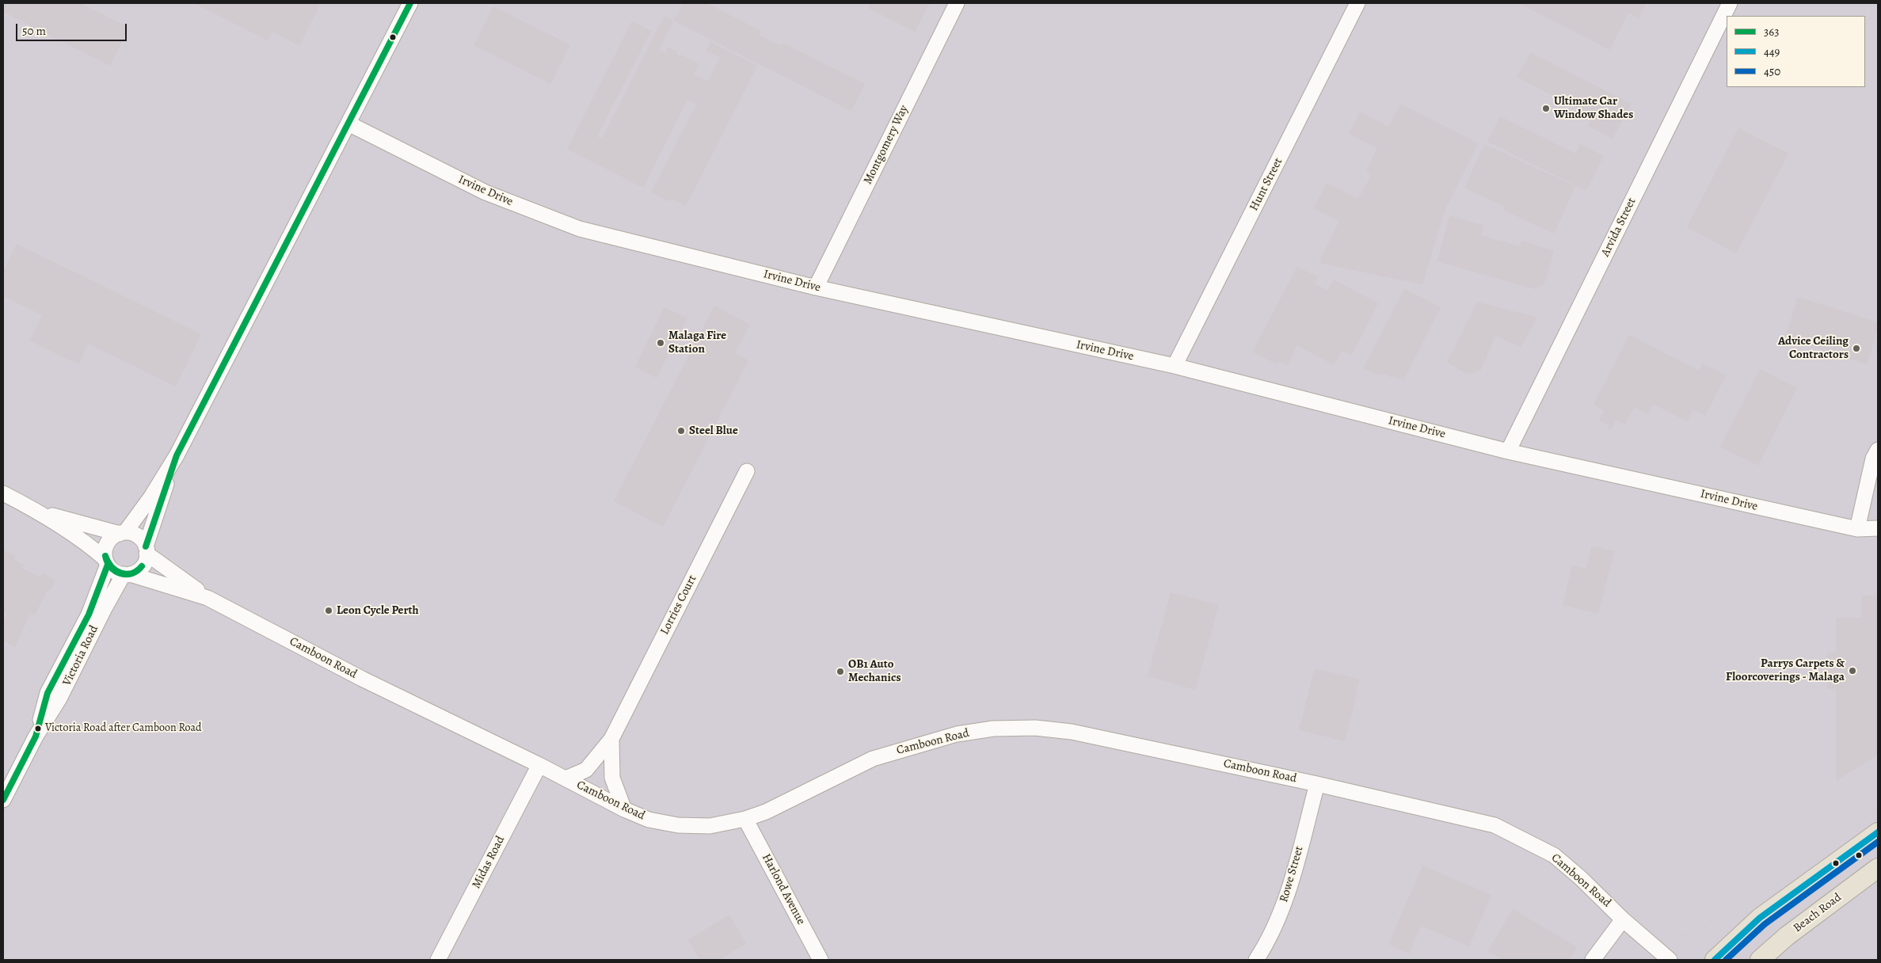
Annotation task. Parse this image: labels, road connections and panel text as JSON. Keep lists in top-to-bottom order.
{
  "streets": {
    "main road": ["Beach Road"],
    "street": [
      "Montgomery Way",
      "Hunt Street",
      "Irvine Drive",
      "Arvida Street",
      "Lorries Court",
      "Victoria Road",
      "Camboon Road",
      "Midas Road",
      "Rowe Street",
      "Harlond Avenue"
    ]
  },
  "crossings": [
    ["Montgomery Way", "Irvine Drive"],
    ["Hunt Street", "Irvine Drive"],
    ["Irvine Drive", "Arvida Street"],
    ["Lorries Court", "Camboon Road"],
    ["Victoria Road", "Camboon Road"],
    ["Camboon Road", "Midas Road"],
    ["Camboon Road", "Rowe Street"],
    ["Camboon Road", "Harlond Avenue"]
  ],
  "places": [
    "Ultimate Car Window Shades",
    "Malaga Fire Station",
    "Advice Ceiling Contractors",
    "Steel Blue",
    "Leon Cycle Perth",
    "Parrys Carpets & Floorcoverings - Malaga",
    "OB1 Auto Mechanics",
    "Victoria Road after Camboon Road"
  ],
  "lines": ["transit line 363", "transit line 449", "transit line 450"],
  "legend": ["363", "449", "450"],
  "scale_bar": "50 m"
}
